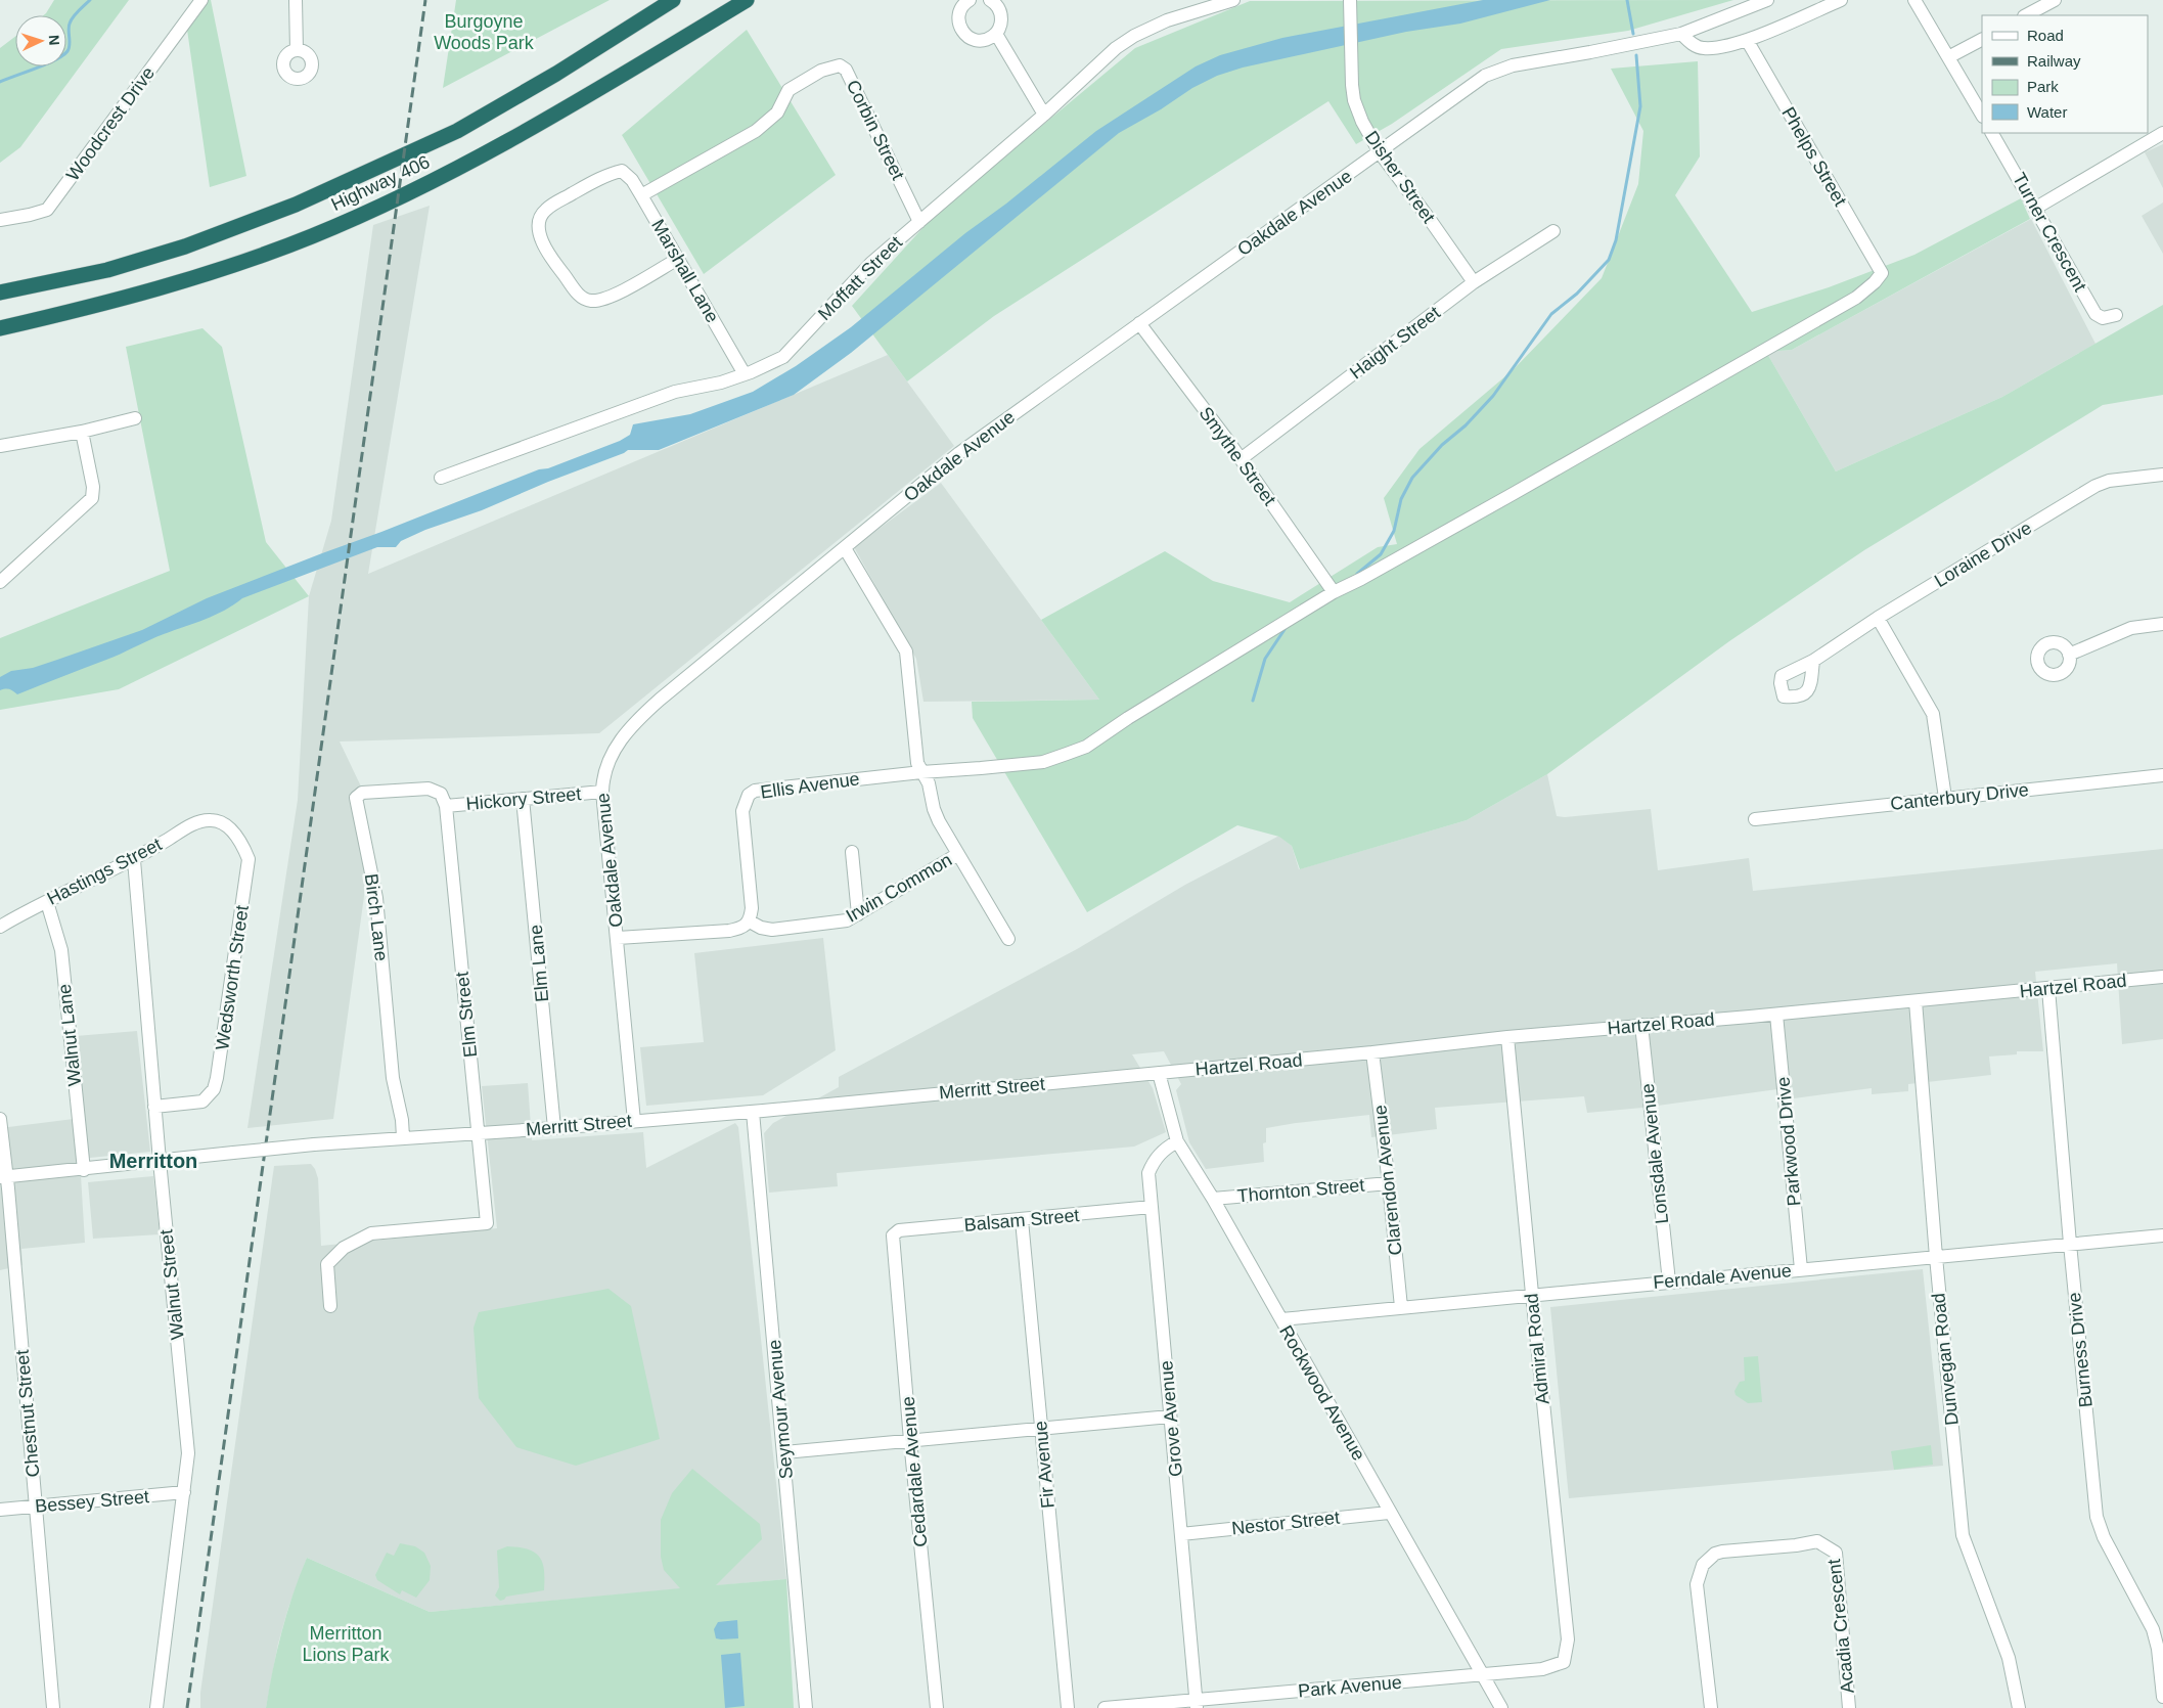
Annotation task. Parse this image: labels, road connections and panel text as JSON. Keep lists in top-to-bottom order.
{
  "streets": {
    "highway": ["Highway 406"],
    "street": [
      "Woodcrest Drive",
      "Corbin Street",
      "Phelps Street",
      "Disher Street",
      "Oakdale Avenue",
      "Turner Crescent",
      "Marshall Lane",
      "Moffatt Street",
      "Haight Street",
      "Smythe Street",
      "Loraine Drive",
      "Ellis Avenue",
      "Canterbury Drive",
      "Hickory Street",
      "Hastings Street",
      "Irwin Common",
      "Birch Lane",
      "Elm Lane",
      "Wedsworth Street",
      "Hartzel Road",
      "Elm Street",
      "Walnut Lane",
      "Merritt Street",
      "Parkwood Drive",
      "Lonsdale Avenue",
      "Clarendon Avenue",
      "Thornton Street",
      "Balsam Street",
      "Ferndale Avenue",
      "Walnut Street",
      "Admiral Road",
      "Burness Drive",
      "Dunvegan Road",
      "Rockwood Avenue",
      "Seymour Avenue",
      "Chestnut Street",
      "Grove Avenue",
      "Fir Avenue",
      "Cedardale Avenue",
      "Bessey Street",
      "Nestor Street",
      "Acadia Crescent",
      "Park Avenue"
    ]
  },
  "crossings": [
    ["Corbin Street", "Marshall Lane"],
    ["Corbin Street", "Moffatt Street"],
    ["Phelps Street", "Smythe Street"],
    ["Disher Street", "Oakdale Avenue"],
    ["Disher Street", "Haight Street"],
    ["Oakdale Avenue", "Smythe Street"],
    ["Oakdale Avenue", "Hickory Street"],
    ["Oakdale Avenue", "Merritt Street"],
    ["Marshall Lane", "Moffatt Street"],
    ["Haight Street", "Smythe Street"],
    ["Ellis Avenue", "Irwin Common"],
    ["Hickory Street", "Birch Lane"],
    ["Hickory Street", "Elm Lane"],
    ["Hickory Street", "Elm Street"],
    ["Hastings Street", "Wedsworth Street"],
    ["Hastings Street", "Walnut Lane"],
    ["Hastings Street", "Walnut Street"],
    ["Birch Lane", "Elm Street"],
    ["Birch Lane", "Merritt Street"],
    ["Elm Lane", "Merritt Street"],
    ["Wedsworth Street", "Walnut Street"],
    ["Hartzel Road", "Merritt Street"],
    ["Hartzel Road", "Parkwood Drive"],
    ["Hartzel Road", "Lonsdale Avenue"],
    ["Hartzel Road", "Clarendon Avenue"],
    ["Hartzel Road", "Admiral Road"],
    ["Hartzel Road", "Burness Drive"],
    ["Hartzel Road", "Dunvegan Road"],
    ["Hartzel Road", "Rockwood Avenue"],
    ["Elm Street", "Merritt Street"],
    ["Walnut Lane", "Merritt Street"],
    ["Merritt Street", "Walnut Street"],
    ["Merritt Street", "Rockwood Avenue"],
    ["Merritt Street", "Seymour Avenue"],
    ["Merritt Street", "Chestnut Street"],
    ["Parkwood Drive", "Ferndale Avenue"],
    ["Lonsdale Avenue", "Ferndale Avenue"],
    ["Clarendon Avenue", "Thornton Street"],
    ["Clarendon Avenue", "Ferndale Avenue"],
    ["Thornton Street", "Rockwood Avenue"],
    ["Balsam Street", "Grove Avenue"],
    ["Balsam Street", "Fir Avenue"],
    ["Balsam Street", "Cedardale Avenue"],
    ["Ferndale Avenue", "Admiral Road"],
    ["Ferndale Avenue", "Burness Drive"],
    ["Ferndale Avenue", "Dunvegan Road"],
    ["Ferndale Avenue", "Rockwood Avenue"],
    ["Walnut Street", "Bessey Street"],
    ["Admiral Road", "Park Avenue"],
    ["Rockwood Avenue", "Grove Avenue"],
    ["Rockwood Avenue", "Nestor Street"],
    ["Rockwood Avenue", "Park Avenue"],
    ["Chestnut Street", "Bessey Street"],
    ["Grove Avenue", "Nestor Street"],
    ["Grove Avenue", "Park Avenue"]
  ],
  "districts": ["Merritton"],
  "parks": ["Burgoyne Woods Park", "Merritton Lions Park"],
  "legend": [
    "Road",
    "Railway",
    "Park",
    "Water"
  ],
  "north": "right"
}
